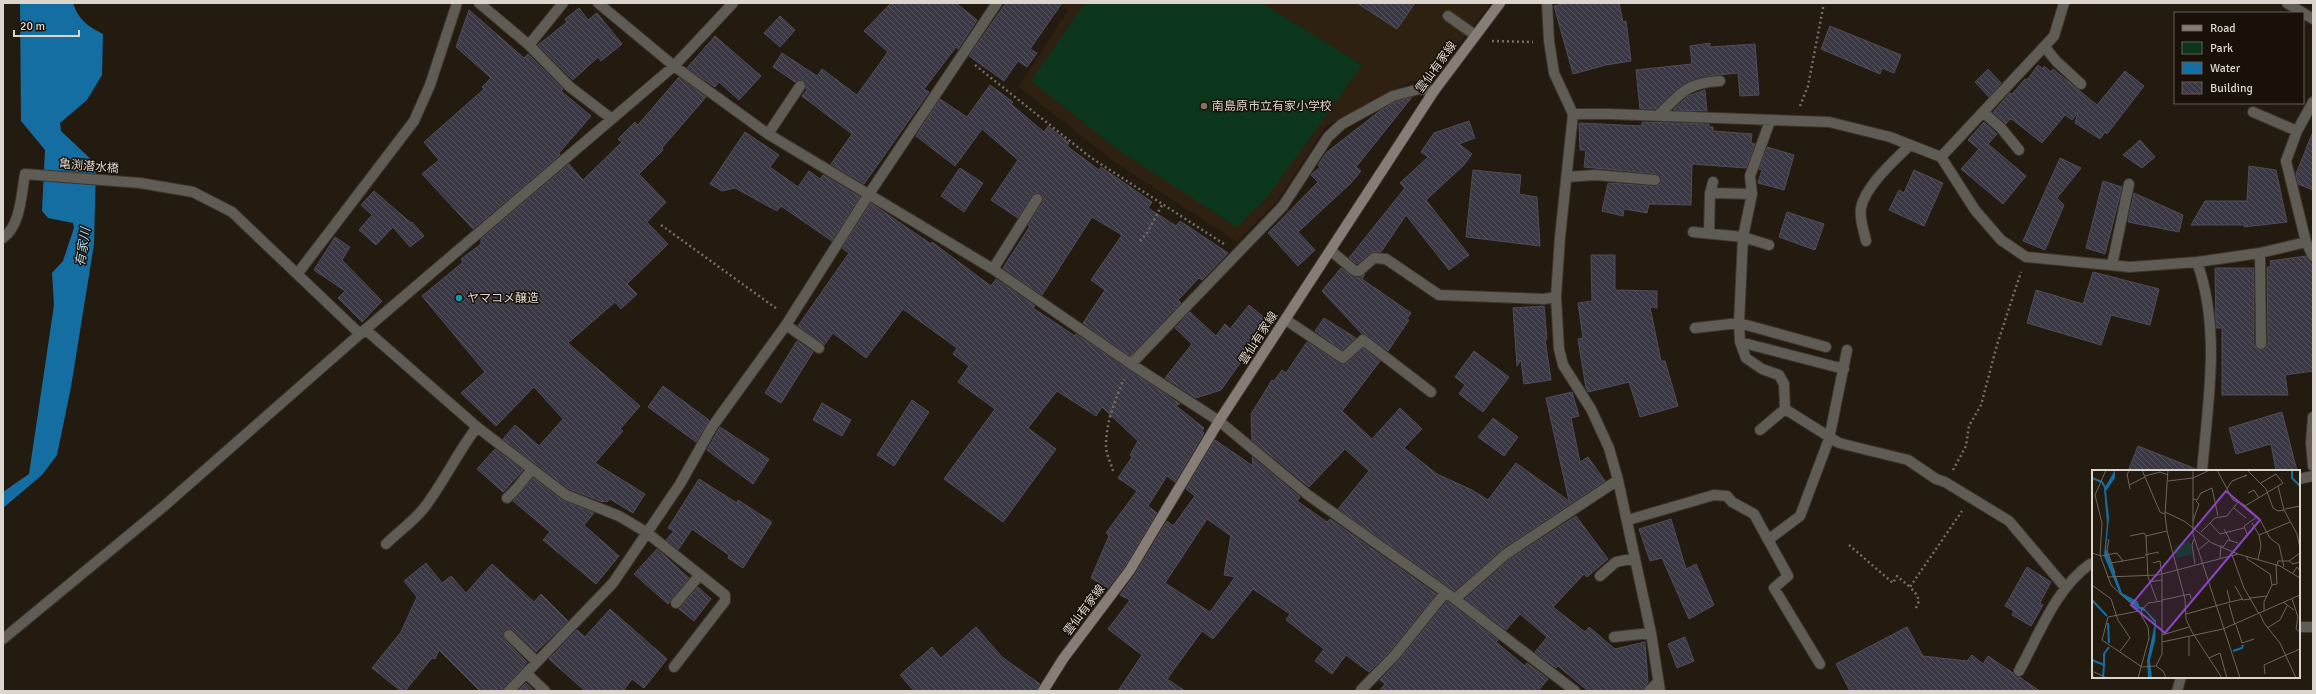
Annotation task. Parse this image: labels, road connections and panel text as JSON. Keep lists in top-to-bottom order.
{
  "streets": {
    "main road": ["雲仙有家線"],
    "street": ["亀渕潜水橋"]
  },
  "water": ["有家川"],
  "places": ["南島原市立有家小学校", "ヤマコメ醸造"],
  "legend": [
    "Road",
    "Park",
    "Water",
    "Building"
  ],
  "scale_bar": "20 m"
}
